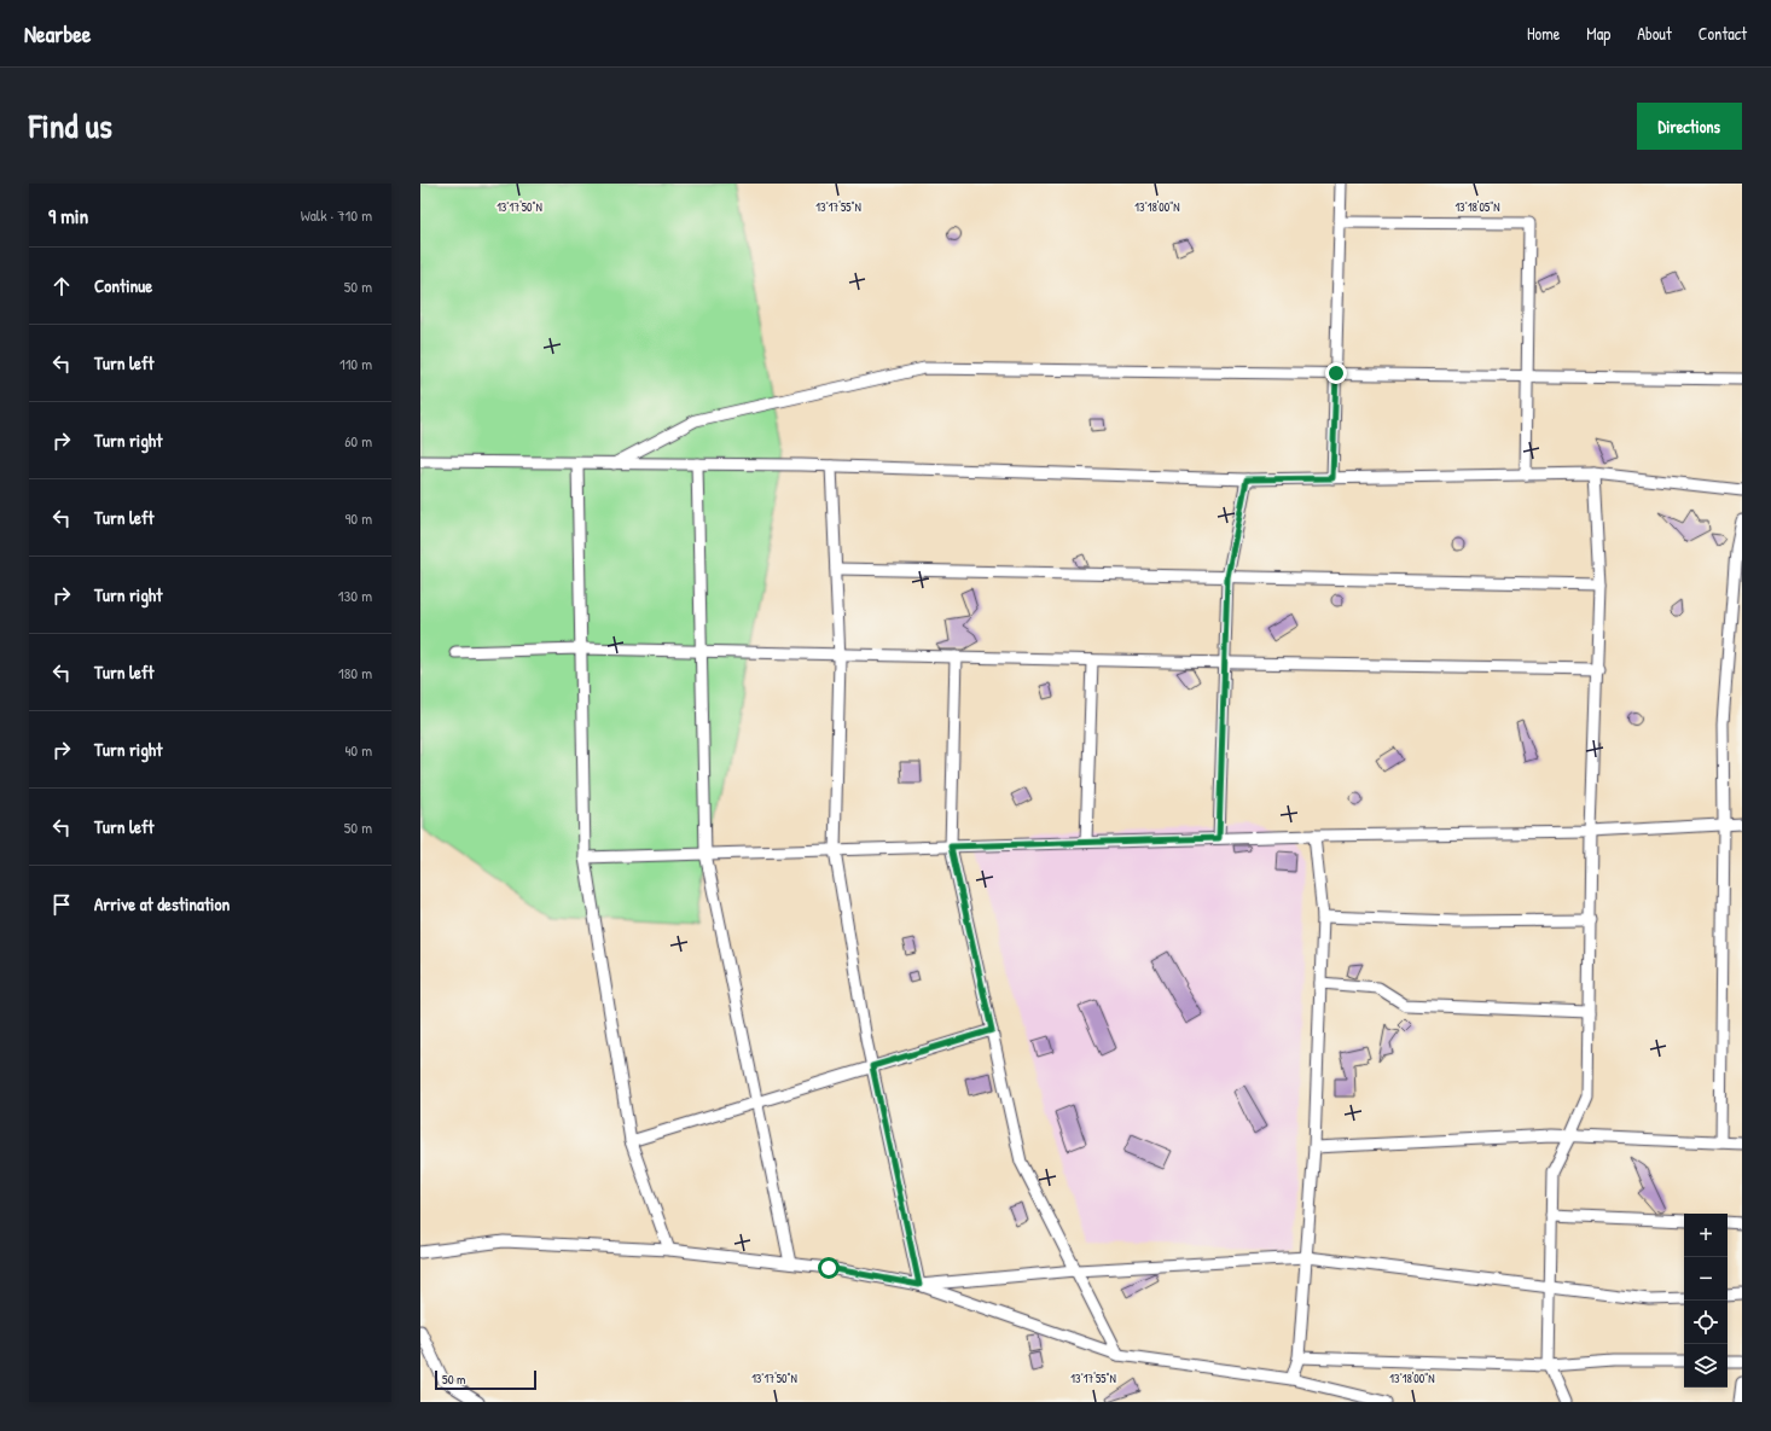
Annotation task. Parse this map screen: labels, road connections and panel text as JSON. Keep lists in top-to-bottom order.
{
  "scale_bar": "50 m",
  "page": {
    "header": "Nearbee",
    "nav": [
      "Home",
      "Map",
      "About",
      "Contact"
    ],
    "title": "Find us",
    "buttons": "Directions",
    "heading": ["9 min", "Walk · 710 m"],
    "list": [
      ["Continue", "50 m"],
      ["Turn left", "110 m"],
      ["Turn right", "60 m"],
      ["Turn left", "90 m"],
      ["Turn right", "130 m"],
      ["Turn left", "180 m"],
      ["Turn right", "40 m"],
      ["Turn left", "50 m"],
      "Arrive at destination"
    ],
    "map_buttons": ["+", "−"],
    "scale": "50 m"
  },
  "coordinates": [
    "13°17'50\"N",
    "13°17'55\"N",
    "13°18'00\"N",
    "13°18'05\"N"
  ]
}
